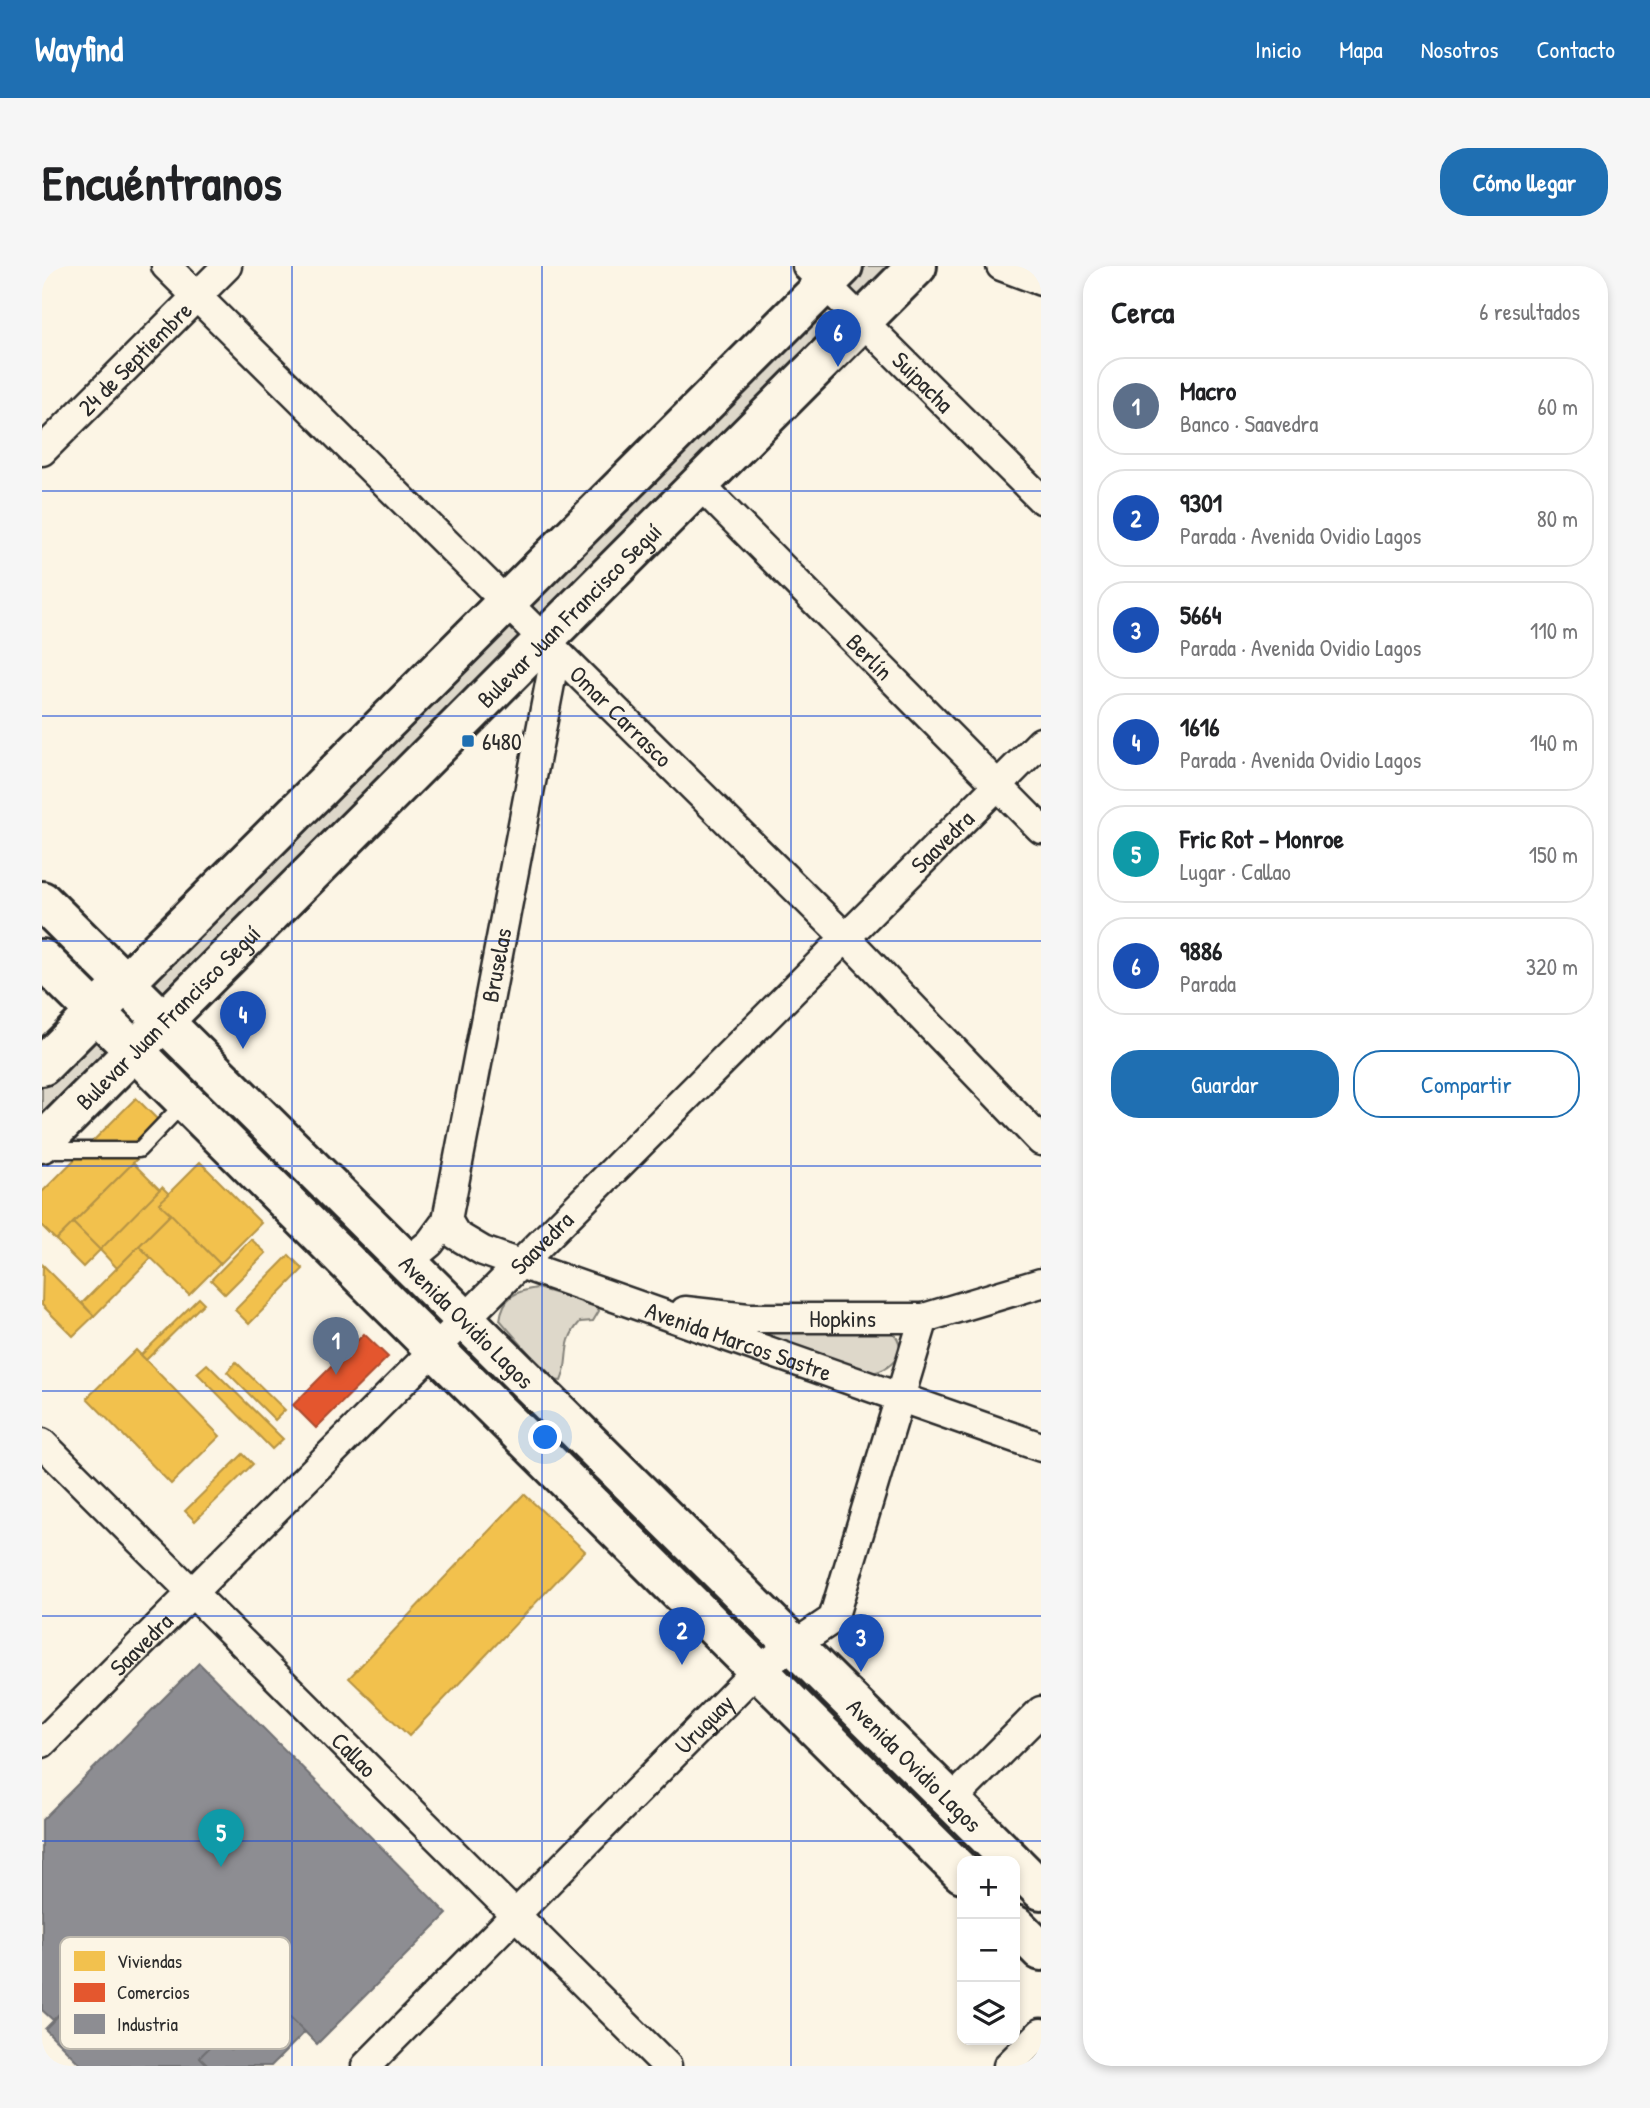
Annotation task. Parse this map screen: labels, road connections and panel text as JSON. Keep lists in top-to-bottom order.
{
  "streets": {
    "main road": ["Bulevar Juan Francisco Seguí", "Avenida Ovidio Lagos"],
    "street": [
      "24 de Septiembre",
      "Suipacha",
      "Berlín",
      "Omar Carrasco",
      "Saavedra",
      "Bruselas",
      "Hopkins",
      "Avenida Marcos Sastre",
      "Uruguay",
      "Callao"
    ]
  },
  "crossings": [
    ["24 de Septiembre", "Omar Carrasco"],
    ["Suipacha", "Bulevar Juan Francisco Seguí"],
    ["Bulevar Juan Francisco Seguí", "Berlín"],
    ["Bulevar Juan Francisco Seguí", "Omar Carrasco"],
    ["Bulevar Juan Francisco Seguí", "Bruselas"],
    ["Bulevar Juan Francisco Seguí", "Avenida Ovidio Lagos"],
    ["Berlín", "Saavedra"],
    ["Omar Carrasco", "Saavedra"],
    ["Omar Carrasco", "Bruselas"],
    ["Saavedra", "Avenida Ovidio Lagos"],
    ["Saavedra", "Avenida Marcos Sastre"],
    ["Saavedra", "Callao"],
    ["Bruselas", "Avenida Ovidio Lagos"],
    ["Bruselas", "Avenida Marcos Sastre"],
    ["Hopkins", "Avenida Marcos Sastre"],
    ["Hopkins", "Uruguay"],
    ["Avenida Ovidio Lagos", "Uruguay"],
    ["Avenida Marcos Sastre", "Uruguay"],
    ["Uruguay", "Callao"]
  ],
  "places": {
    "transit": ["6480"]
  },
  "legend": ["Viviendas", "Comercios", "Industria"],
  "page": {
    "header": "Wayfind",
    "nav": [
      "Inicio",
      "Mapa",
      "Nosotros",
      "Contacto"
    ],
    "buttons": [
      "Cómo llegar",
      ["Guardar", "Compartir"]
    ],
    "title": "Encuéntranos",
    "heading": ["Cerca", "6 resultados"],
    "pins": [
      "6",
      "4",
      "1",
      "2",
      "3",
      "5"
    ],
    "list": [
      {
        "mark": "1",
        "name": "Macro",
        "note": "Banco · Saavedra",
        "value": "60 m"
      },
      {
        "mark": "2",
        "name": "9301",
        "note": "Parada · Avenida Ovidio Lagos",
        "value": "80 m"
      },
      {
        "mark": "3",
        "name": "5664",
        "note": "Parada · Avenida Ovidio Lagos",
        "value": "110 m"
      },
      {
        "mark": "4",
        "name": "1616",
        "note": "Parada · Avenida Ovidio Lagos",
        "value": "140 m"
      },
      {
        "mark": "5",
        "name": "Fric Rot - Monroe",
        "note": "Lugar · Callao",
        "value": "150 m"
      },
      {
        "mark": "6",
        "name": "9886",
        "note": "Parada",
        "value": "320 m"
      }
    ],
    "map_buttons": ["+", "−"]
  }
}
